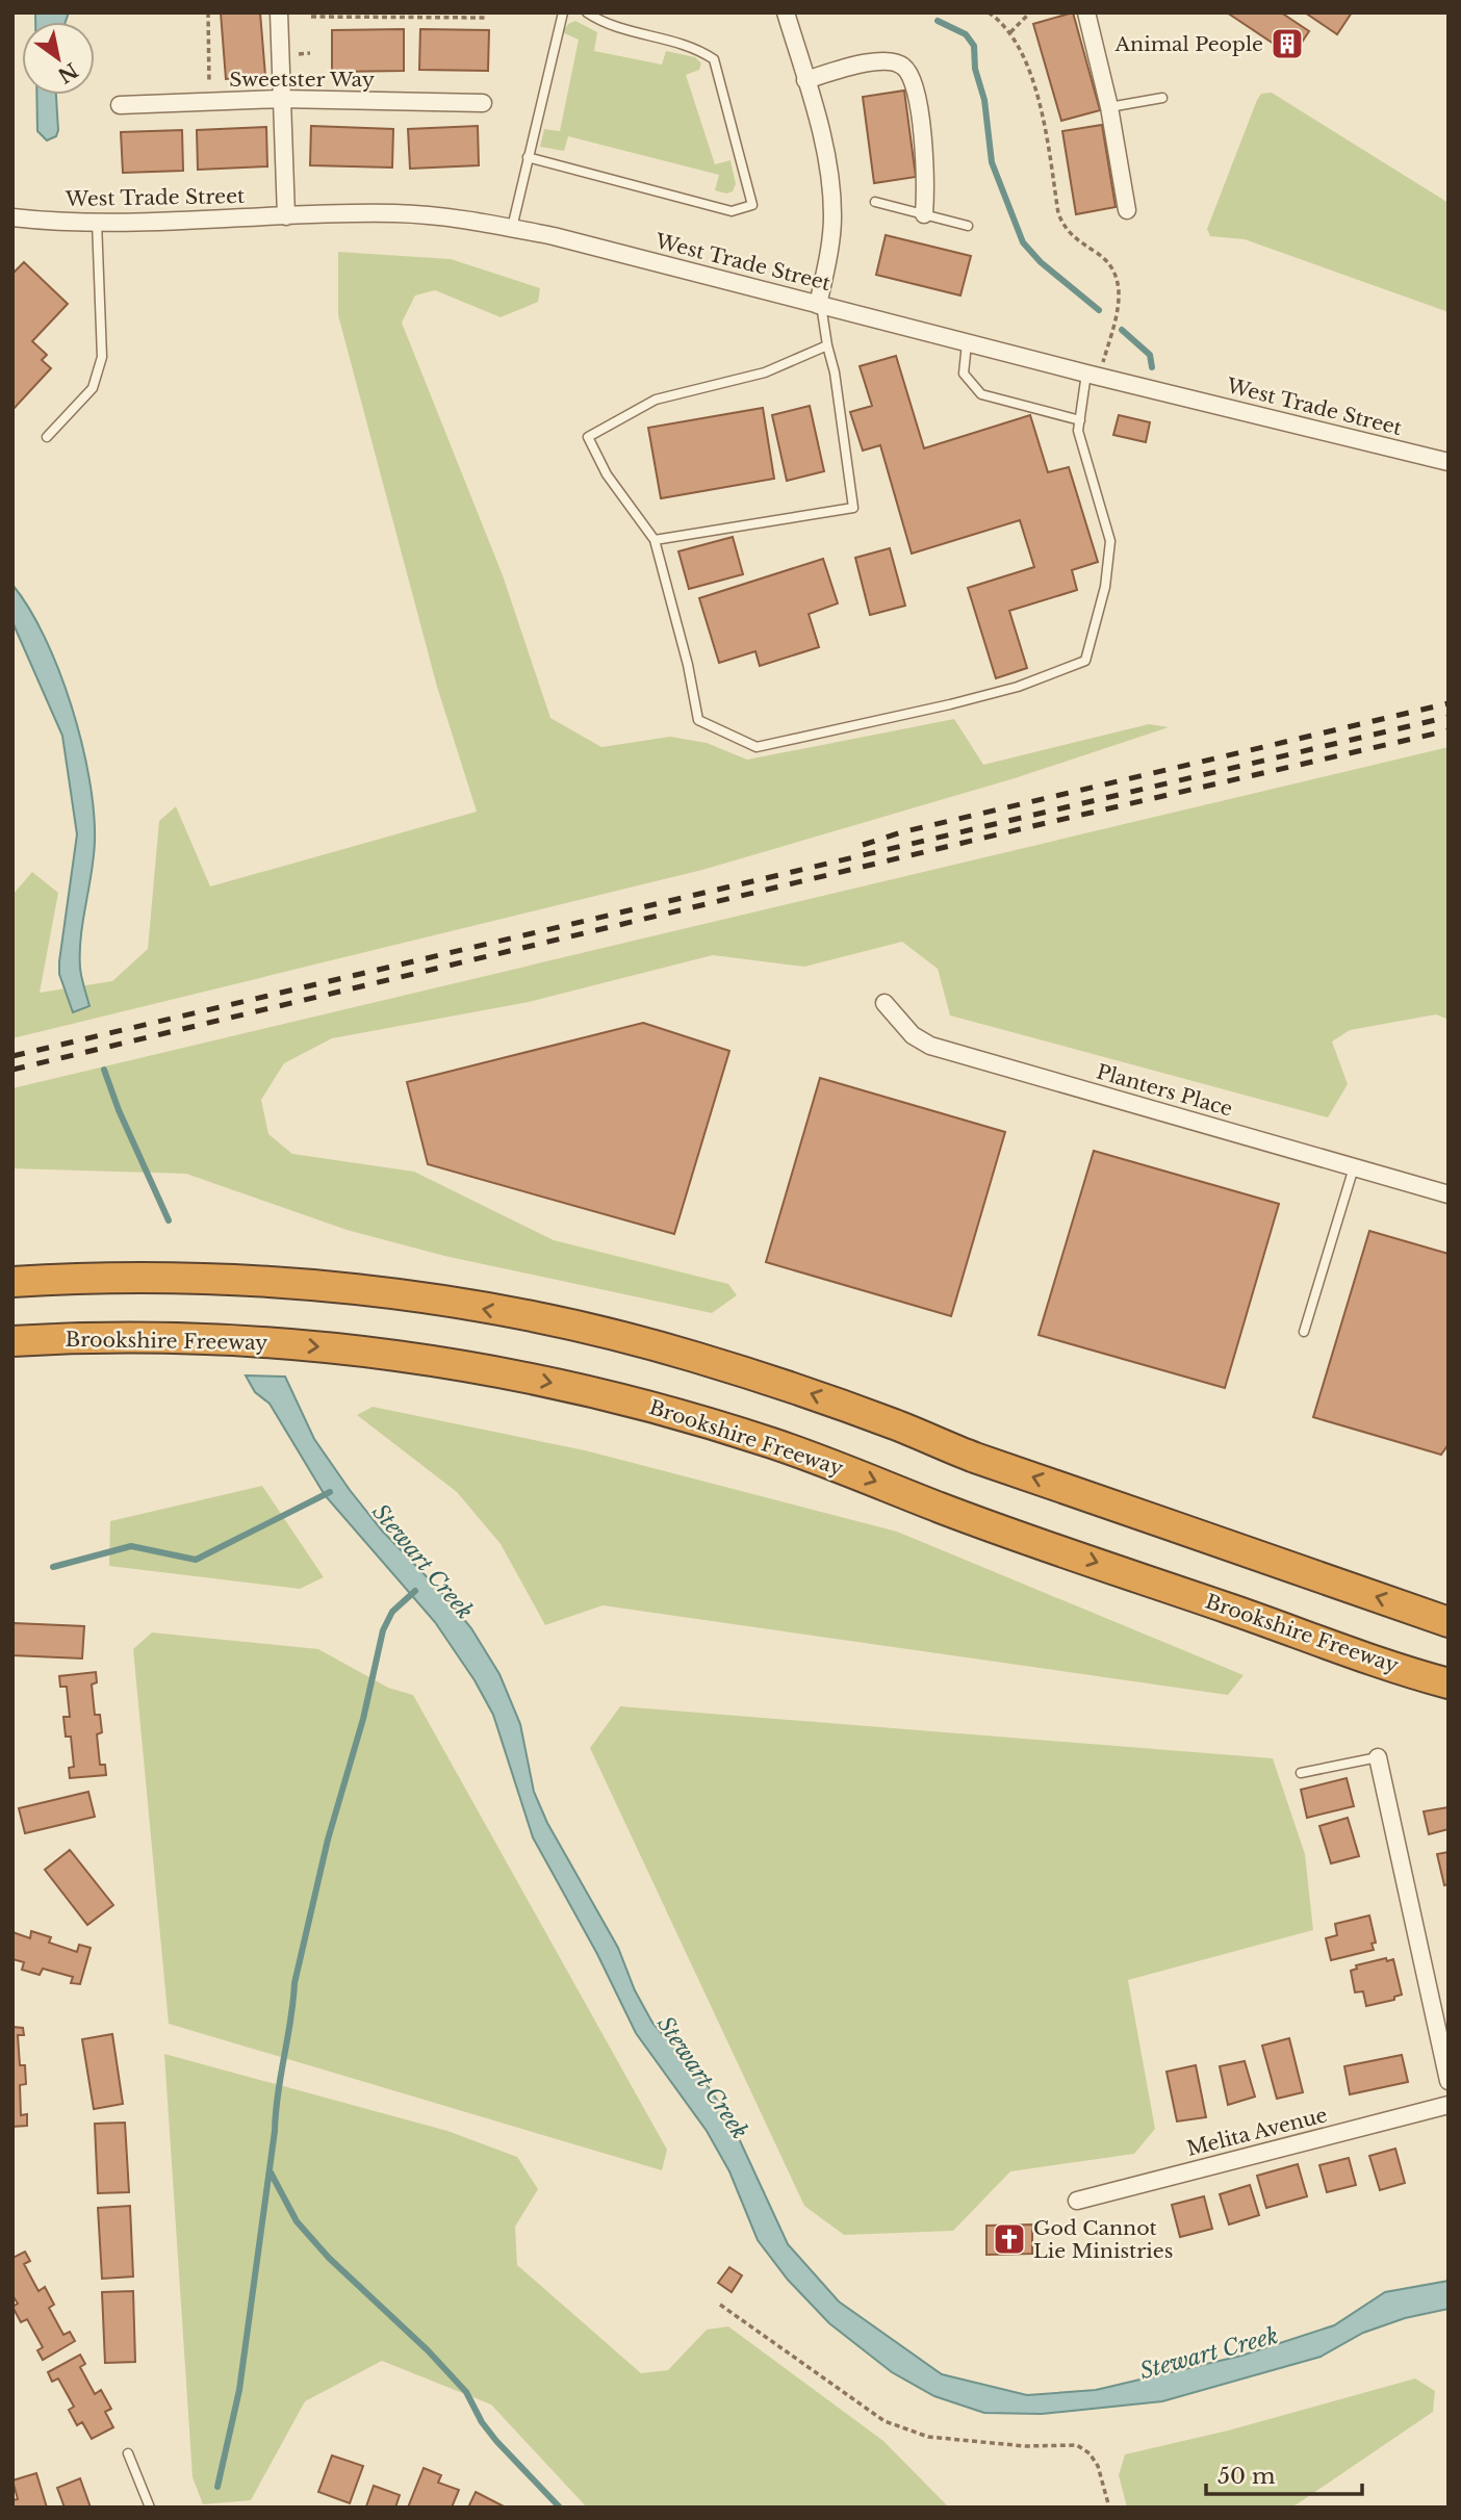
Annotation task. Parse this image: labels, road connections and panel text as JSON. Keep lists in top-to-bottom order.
{
  "streets": {
    "highway": ["Brookshire Freeway"],
    "street": [
      "Sweetster Way",
      "West Trade Street",
      "Planters Place",
      "Melita Avenue"
    ]
  },
  "water": ["Stewart Creek"],
  "places": {
    "building": ["Animal People"],
    "church": ["God Cannot Lie Ministries"]
  },
  "scale_bar": "50 m",
  "north": "bottom right"
}
